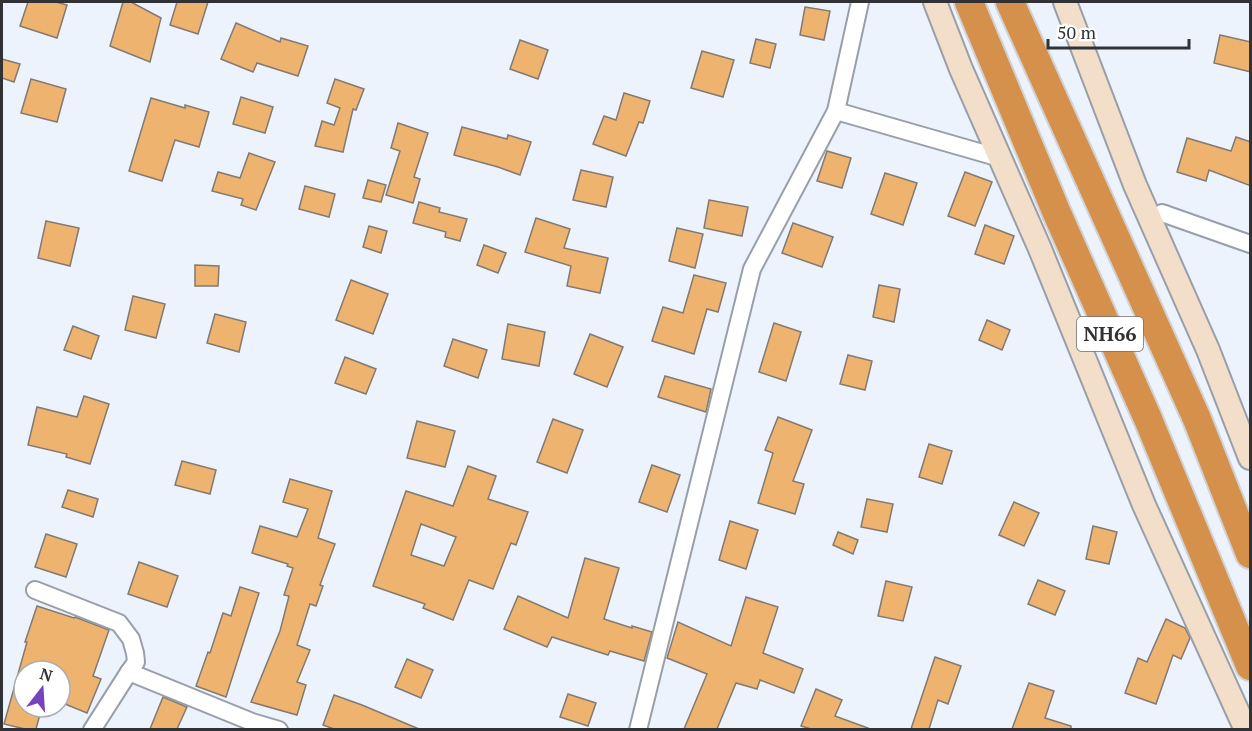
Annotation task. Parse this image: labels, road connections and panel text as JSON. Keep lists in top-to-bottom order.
{
  "streets": {
    "highway": ["NH66"]
  },
  "scale_bar": "50 m",
  "north": "top"
}
